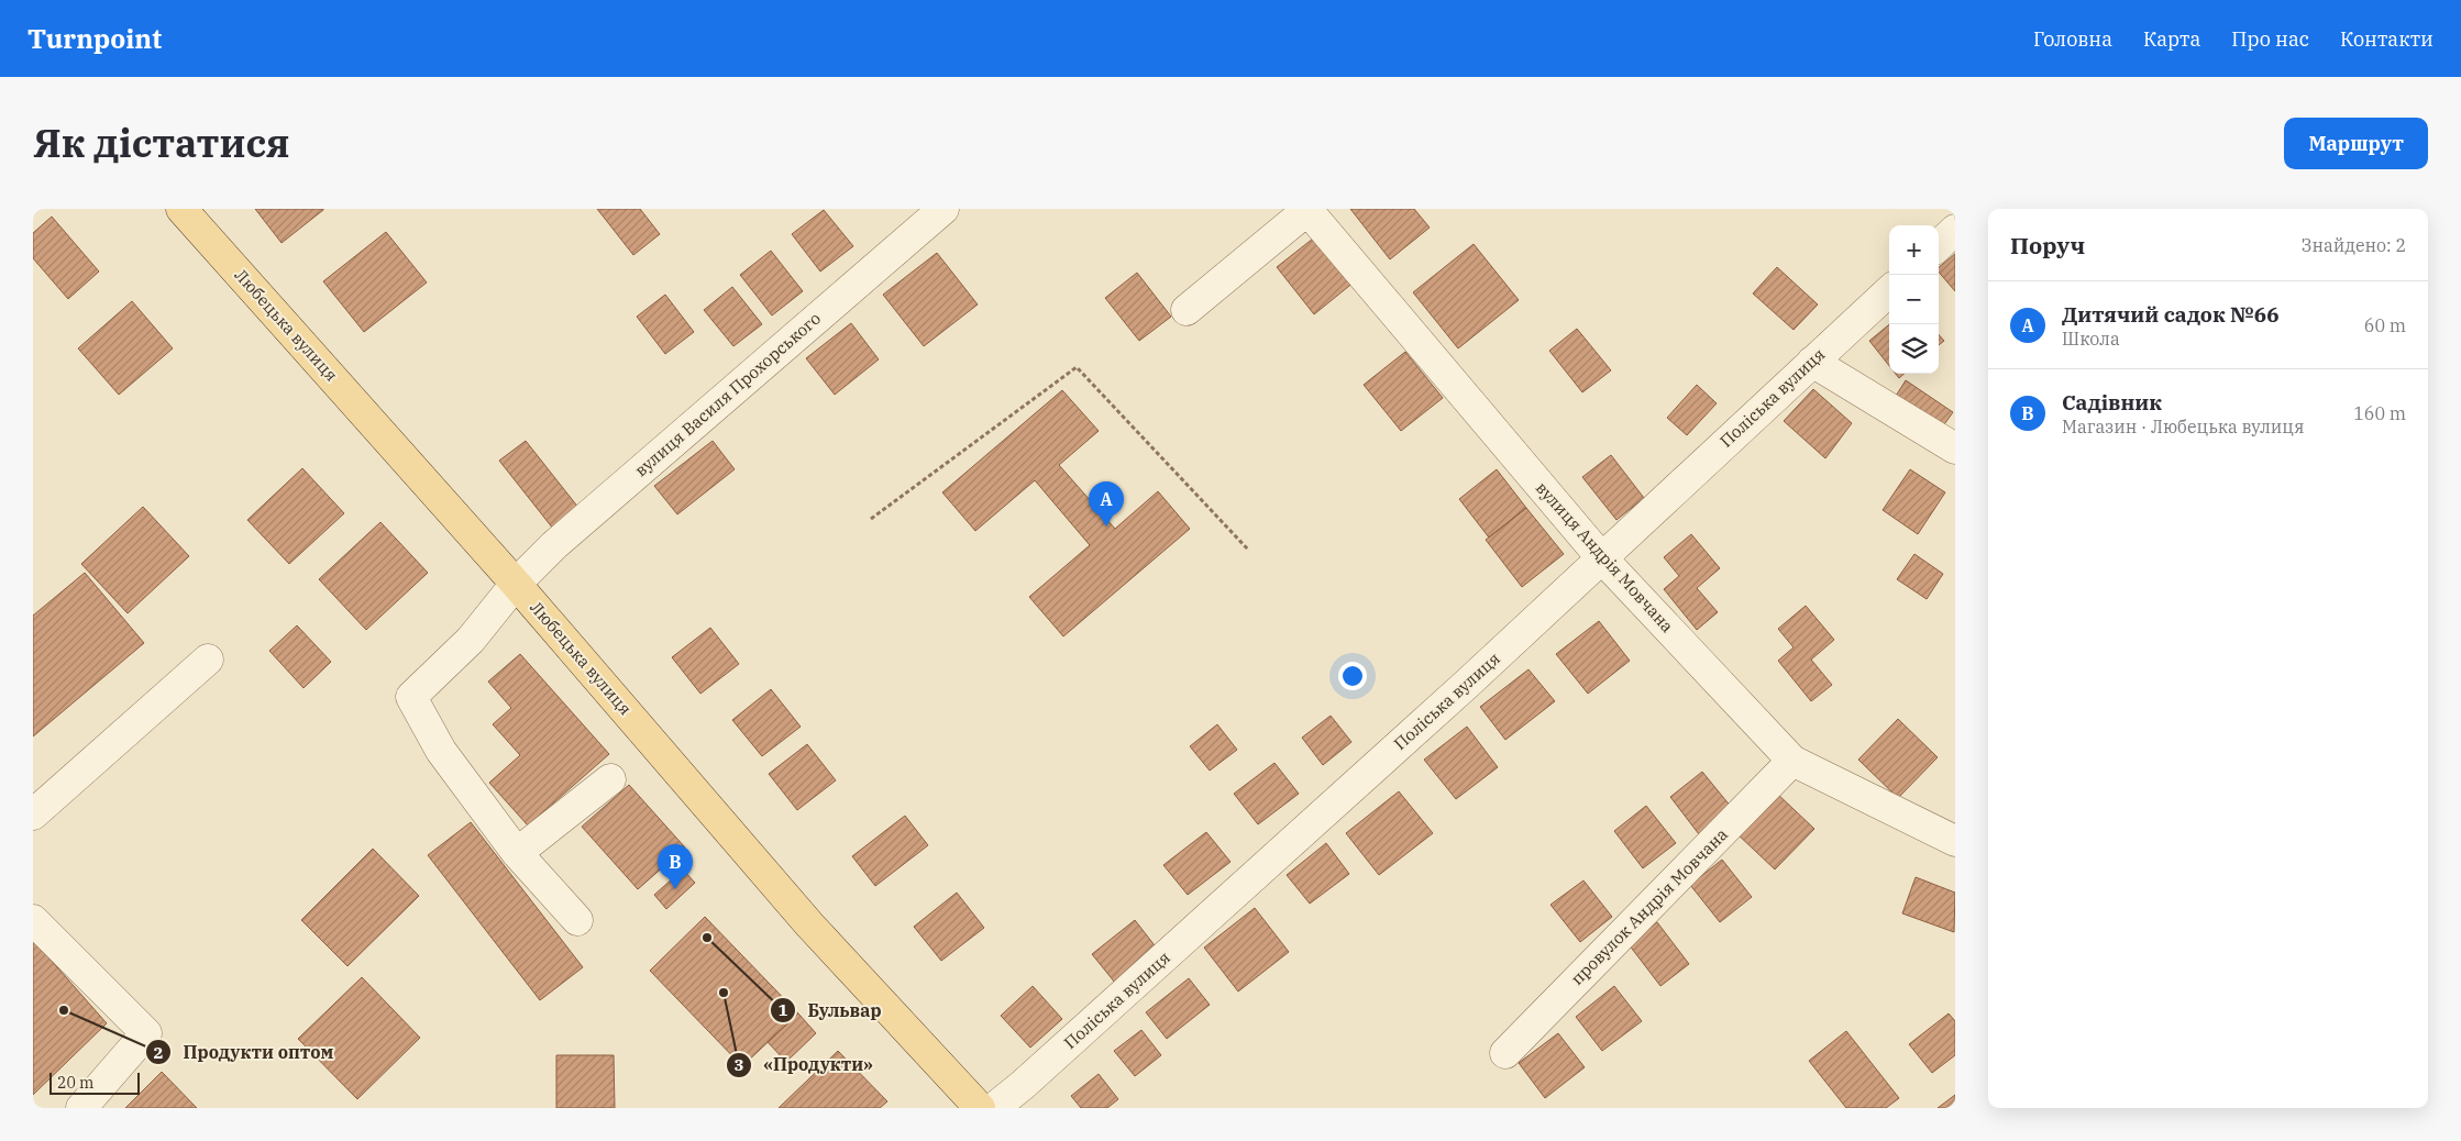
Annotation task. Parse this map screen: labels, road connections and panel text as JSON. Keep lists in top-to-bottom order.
{
  "streets": {
    "main road": ["Любецька вулиця"],
    "street": [
      "вулиця Василя Прохорського",
      "Поліська вулиця",
      "вулиця Андрія Мовчана",
      "провулок Андрія Мовчана"
    ]
  },
  "crossings": [
    ["Любецька вулиця", "вулиця Василя Прохорського"],
    ["Поліська вулиця", "вулиця Андрія Мовчана"],
    ["вулиця Андрія Мовчана", "провулок Андрія Мовчана"]
  ],
  "places": ["Бульвар", "«Продукти»", "Продукти оптом"],
  "scale_bar": "20 m",
  "page": {
    "header": "Turnpoint",
    "nav": [
      "Головна",
      "Карта",
      "Про нас",
      "Контакти"
    ],
    "title": "Як дістатися",
    "buttons": "Маршрут",
    "heading": ["Поруч", "Знайдено: 2"],
    "map_buttons": ["+", "−"],
    "list": [
      {
        "mark": "A",
        "name": "Дитячий садок №66",
        "note": "Школа",
        "value": "60 m"
      },
      {
        "mark": "B",
        "name": "Садівник",
        "note": "Магазин · Любецька вулиця",
        "value": "160 m"
      }
    ],
    "pins": ["A", "B"],
    "scale": "20 m"
  }
}
